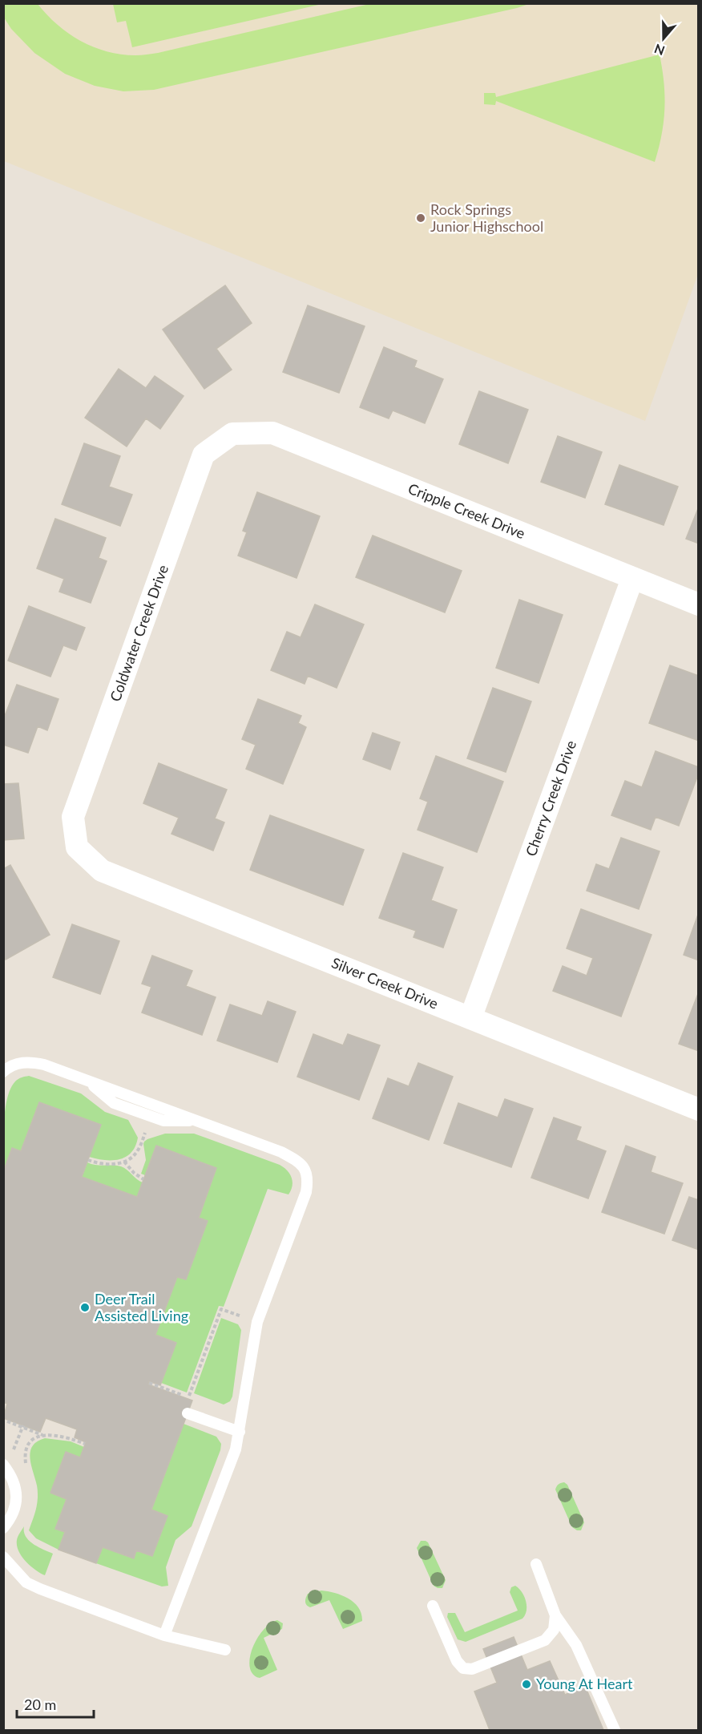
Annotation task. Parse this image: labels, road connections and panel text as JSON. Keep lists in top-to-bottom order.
{
  "streets": {
    "street": [
      "Cripple Creek Drive",
      "Coldwater Creek Drive",
      "Cherry Creek Drive",
      "Silver Creek Drive"
    ]
  },
  "crossings": [
    ["Cripple Creek Drive", "Coldwater Creek Drive"],
    ["Cripple Creek Drive", "Cherry Creek Drive"],
    ["Coldwater Creek Drive", "Silver Creek Drive"],
    ["Cherry Creek Drive", "Silver Creek Drive"]
  ],
  "places": ["Rock Springs Junior Highschool", "Deer Trail Assisted Living", "Young At Heart"],
  "scale_bar": "20 m",
  "north": "bottom"
}
